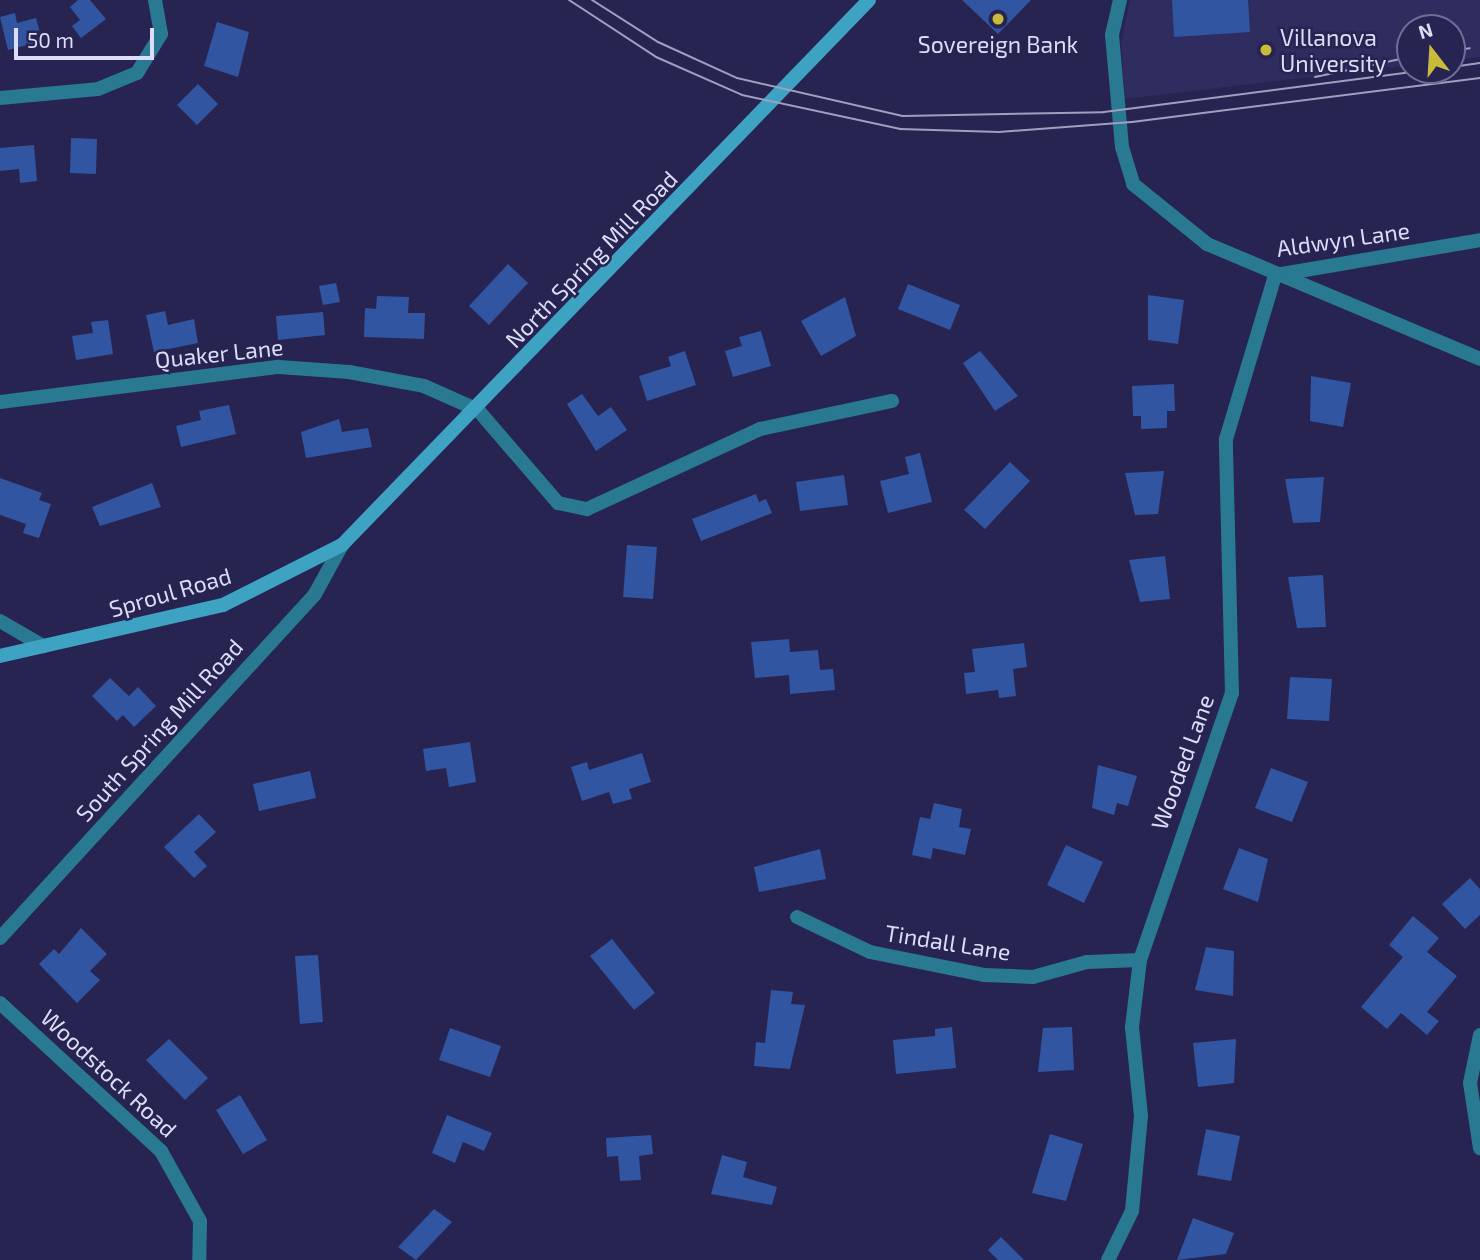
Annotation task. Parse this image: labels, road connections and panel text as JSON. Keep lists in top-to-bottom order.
{
  "streets": {
    "main road": ["North Spring Mill Road", "Sproul Road"],
    "street": [
      "Aldwyn Lane",
      "Quaker Lane",
      "South Spring Mill Road",
      "Wooded Lane",
      "Tindall Lane",
      "Woodstock Road"
    ]
  },
  "crossings": [
    ["Aldwyn Lane", "Wooded Lane"],
    ["North Spring Mill Road", "Quaker Lane"],
    ["North Spring Mill Road", "Sproul Road"],
    ["North Spring Mill Road", "South Spring Mill Road"],
    ["Sproul Road", "South Spring Mill Road"],
    ["Wooded Lane", "Tindall Lane"]
  ],
  "places": ["Sovereign Bank", "Villanova University"],
  "scale_bar": "50 m",
  "north": "top"
}
